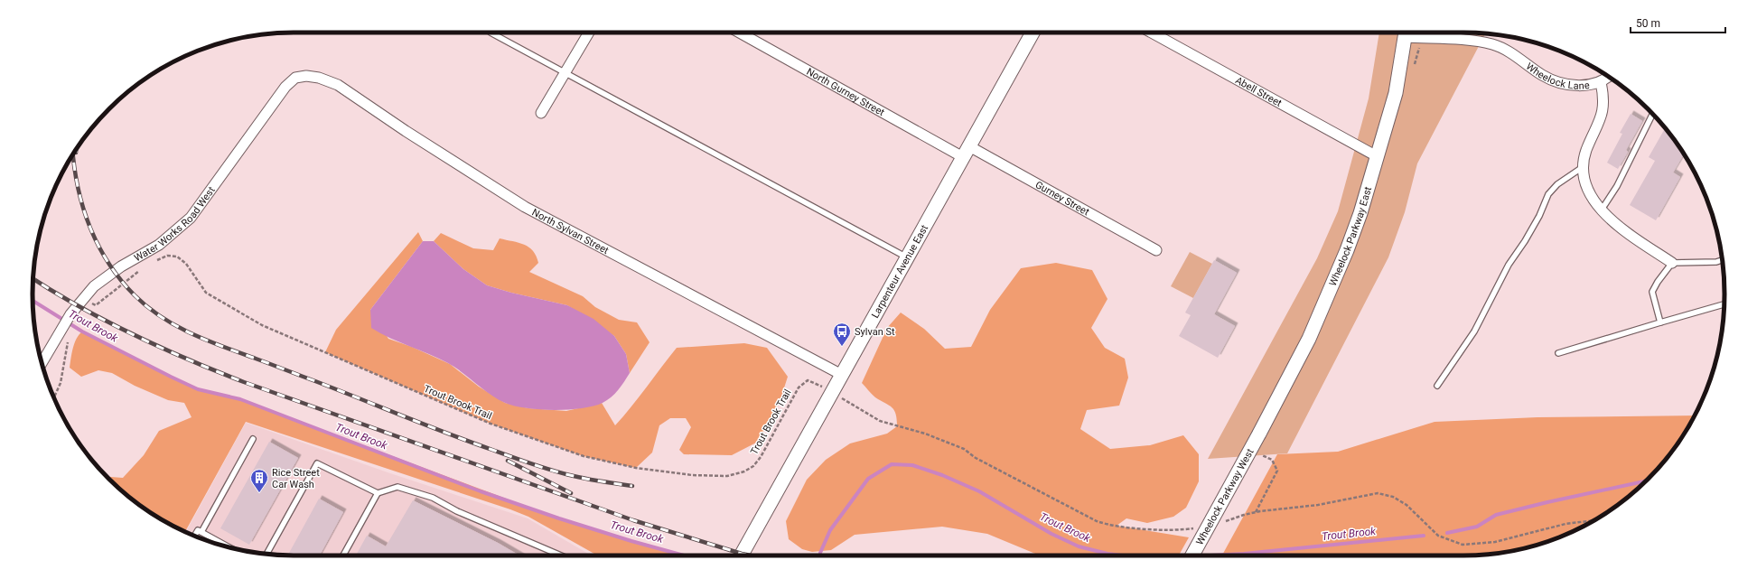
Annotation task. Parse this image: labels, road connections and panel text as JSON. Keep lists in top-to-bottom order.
{
  "streets": {
    "main road": ["Wheelock Parkway East", "Larpenteur Avenue East", "Wheelock Parkway West"],
    "street": [
      "Wheelock Lane",
      "North Gurney Street",
      "Abell Street",
      "Gurney Street",
      "Water Works Road West",
      "North Sylvan Street"
    ],
    "path": ["Trout Brook Trail"]
  },
  "crossings": [
    ["North Gurney Street", "Gurney Street"],
    ["North Gurney Street", "Larpenteur Avenue East"],
    ["Abell Street", "Wheelock Parkway East"],
    ["Gurney Street", "Larpenteur Avenue East"],
    ["Water Works Road West", "North Sylvan Street"],
    ["North Sylvan Street", "Larpenteur Avenue East"],
    ["Wheelock Parkway East", "Wheelock Parkway West"]
  ],
  "water": ["Trout Brook"],
  "places": {
    "bus stop": ["Sylvan St"],
    "building": ["Rice Street Car Wash"]
  },
  "scale_bar": "50 m"
}
